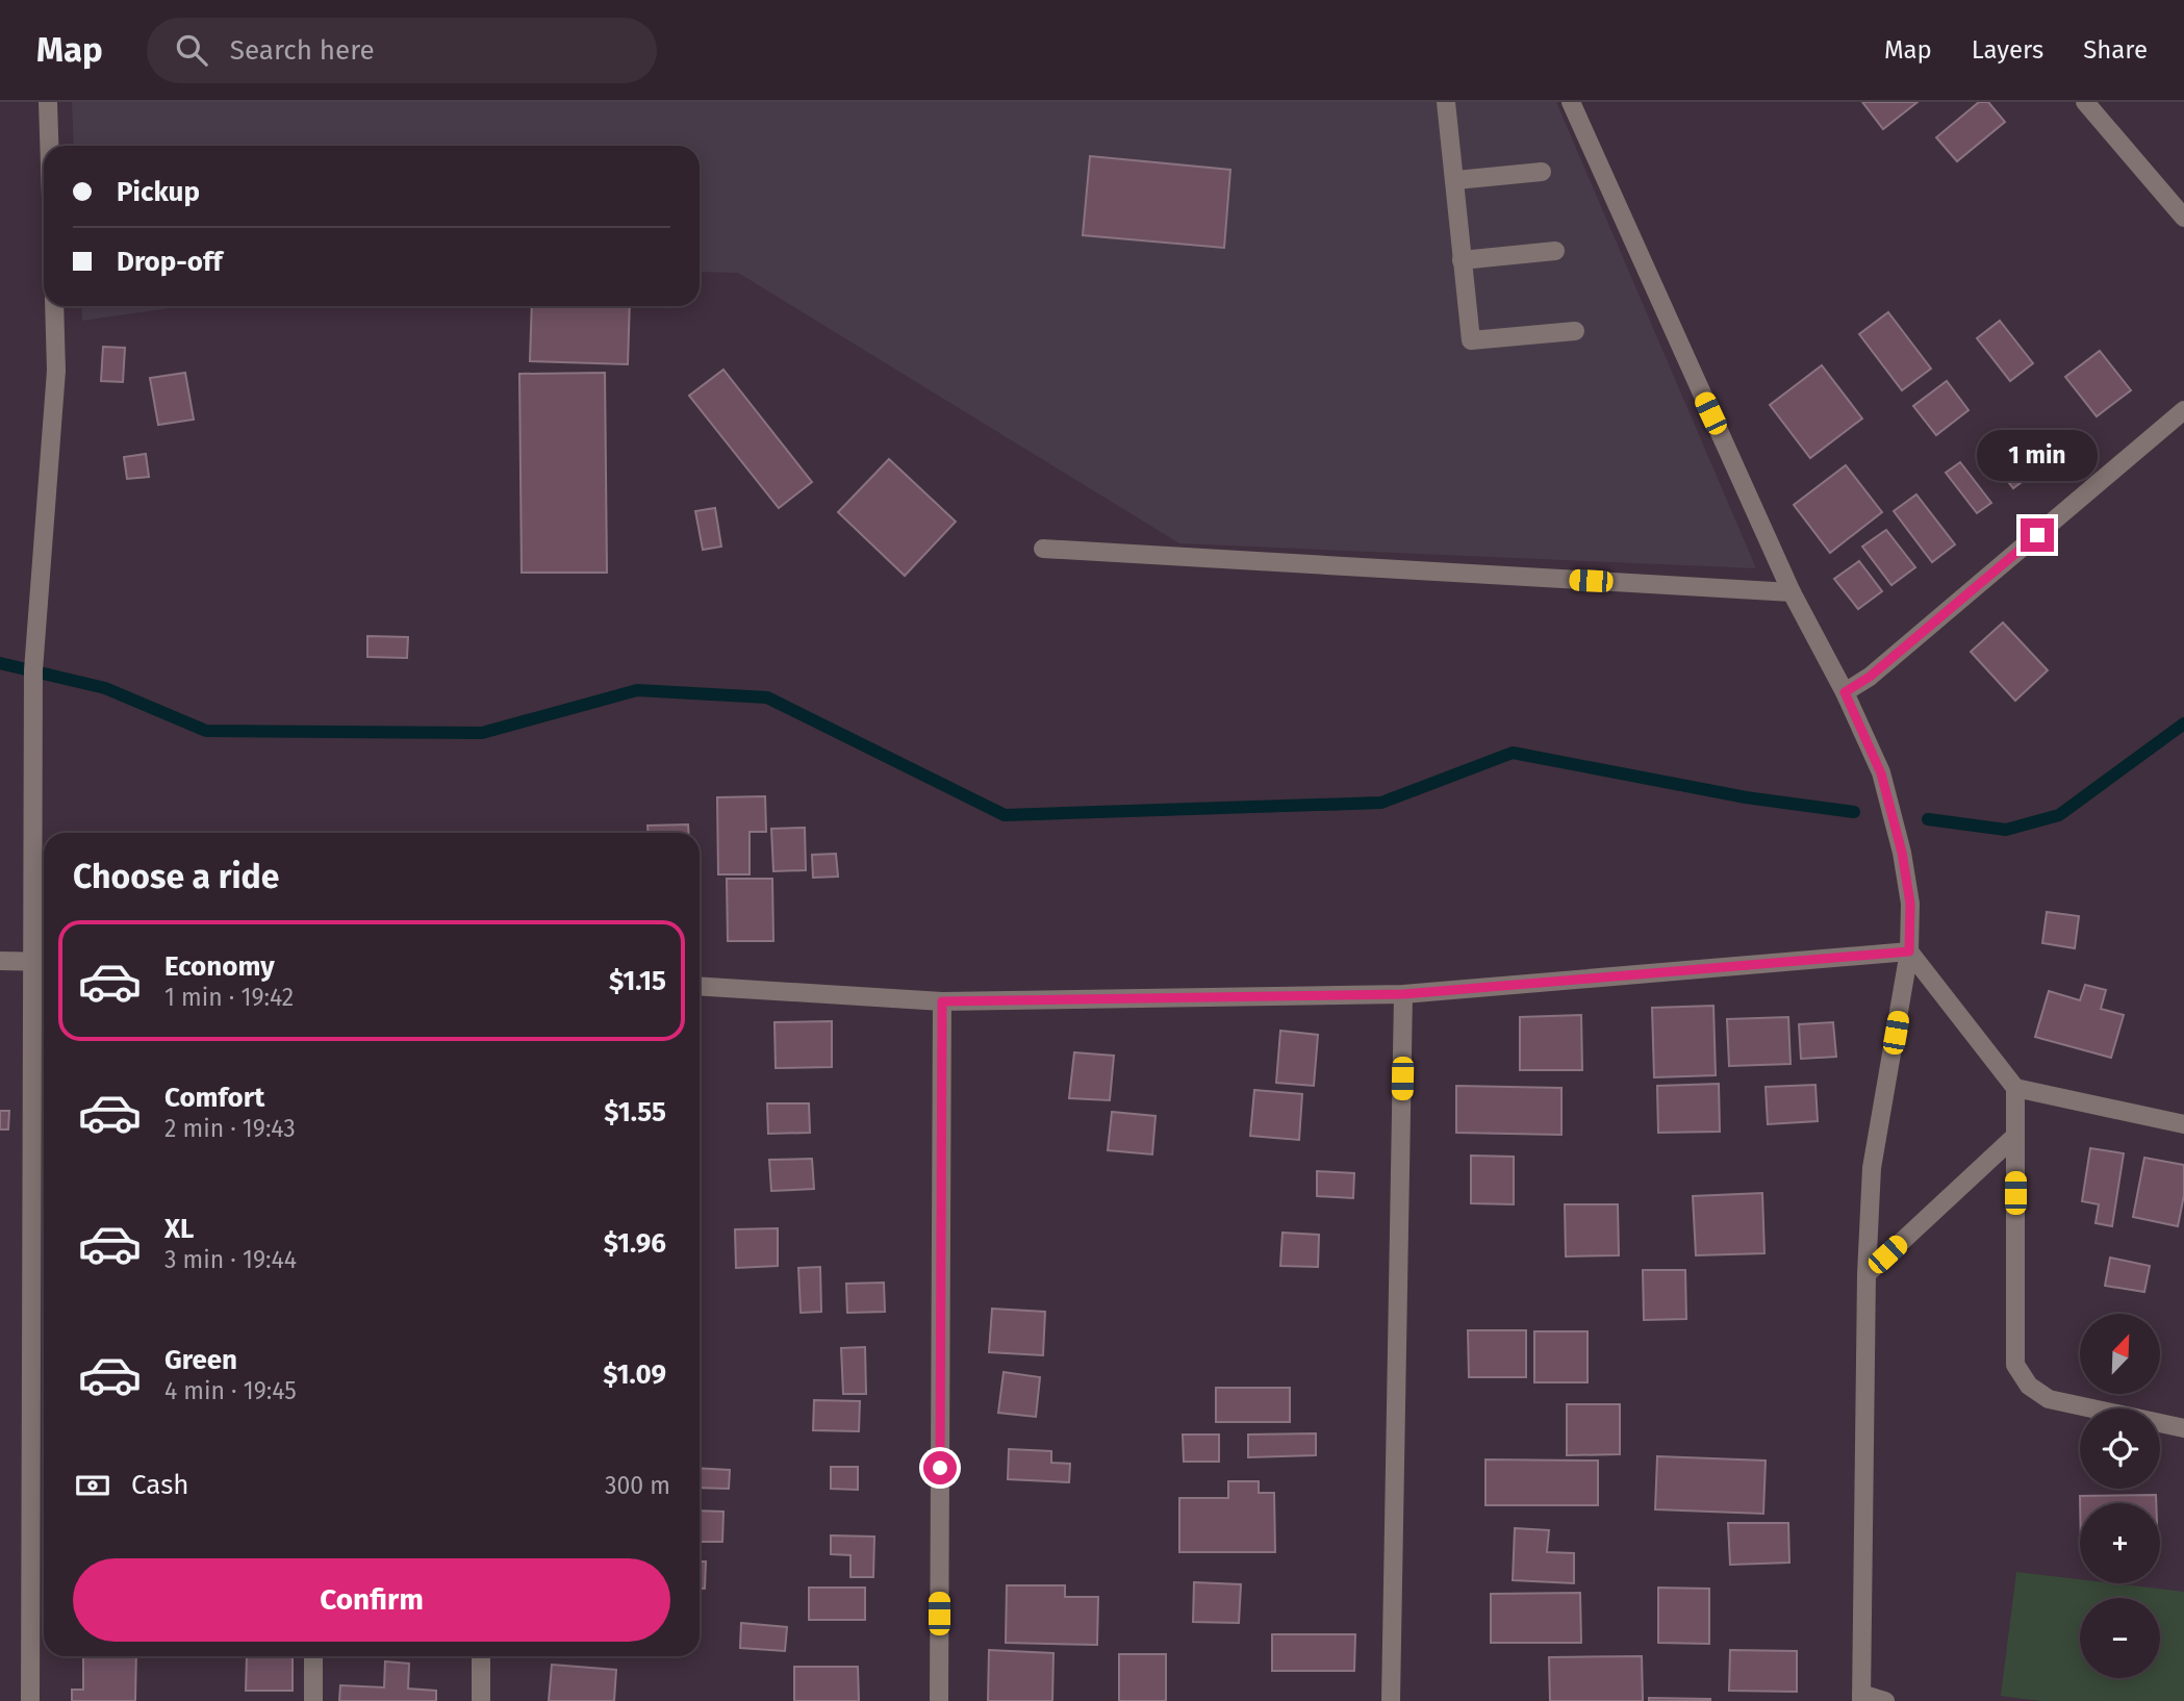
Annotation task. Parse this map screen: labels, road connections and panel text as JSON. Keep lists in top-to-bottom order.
{
  "north": "top right",
  "page": {
    "header": "Map",
    "search": "Search here",
    "nav": ["Map", "Layers", "Share"],
    "banner": ["Pickup", "Drop-off"],
    "bubble": "1 min",
    "heading": "Choose a ride",
    "list": [
      {
        "name": "Economy",
        "note": "1 min · 19:42",
        "value": "$1.15"
      },
      {
        "name": "Comfort",
        "note": "2 min · 19:43",
        "value": "$1.55"
      },
      {
        "name": "XL",
        "note": "3 min · 19:44",
        "value": "$1.96"
      },
      {
        "name": "Green",
        "note": "4 min · 19:45",
        "value": "$1.09"
      }
    ],
    "map_buttons": ["+", "−"],
    "pay": ["Cash", "300 m"],
    "buttons": "Confirm"
  }
}
